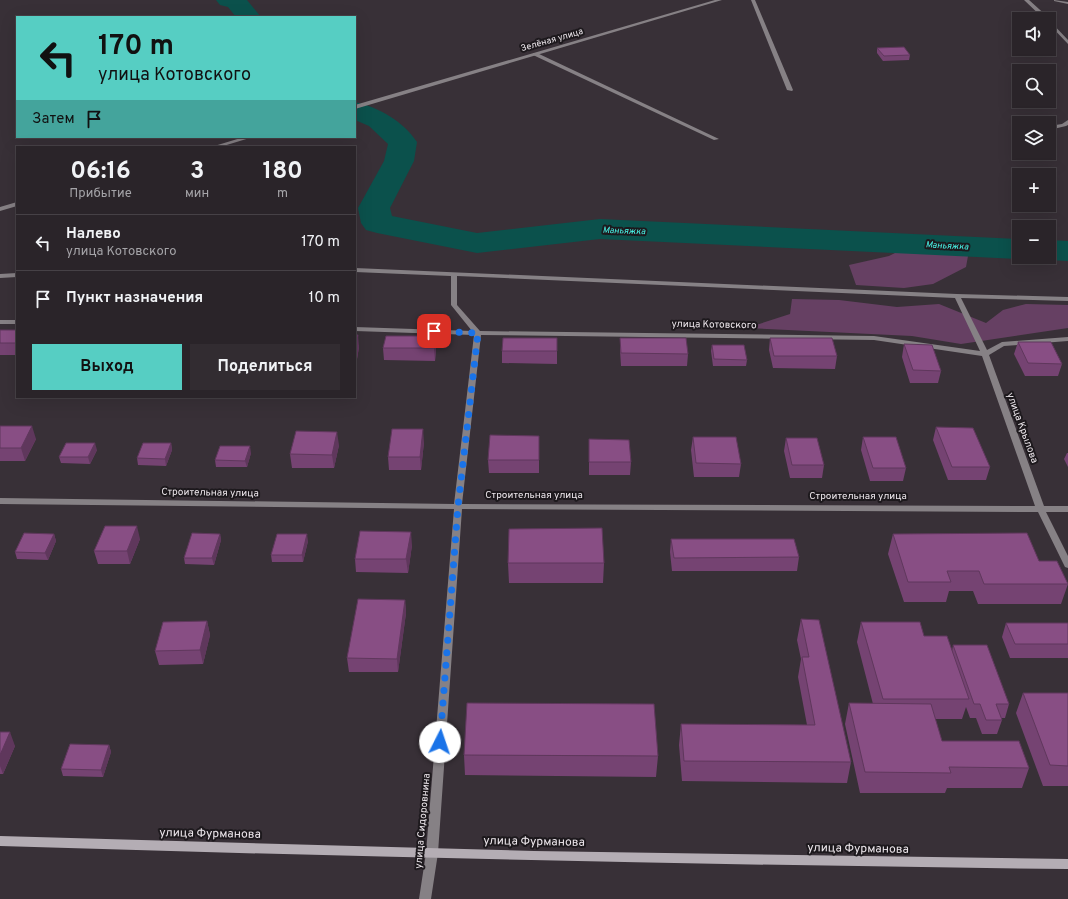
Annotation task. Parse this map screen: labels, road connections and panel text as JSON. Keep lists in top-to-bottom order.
{
  "streets": {
    "main road": ["улица Фурманова"],
    "street": [
      "Зелёная улица",
      "улица Котовского",
      "улица Крылова",
      "Строительная улица",
      "улица Сидоровнина"
    ]
  },
  "crossings": [
    ["улица Котовского", "улица Крылова"],
    ["улица Котовского", "улица Сидоровнина"],
    ["улица Крылова", "Строительная улица"],
    ["Строительная улица", "улица Сидоровнина"],
    ["улица Сидоровнина", "улица Фурманова"]
  ],
  "water": ["Маньяжка"],
  "page": {
    "map_buttons": ["+", "−"],
    "turn": ["170 m", "улица Котовского"],
    "then": "Затем",
    "eta": [
      "06:16",
      "Прибытие",
      "3",
      "мин",
      "180",
      "m"
    ],
    "list": [
      {
        "name": "Налево",
        "note": "улица Котовского",
        "value": "170 m"
      },
      {
        "name": "Пункт назначения",
        "value": "10 m"
      }
    ],
    "buttons": ["Выход", "Поделиться"]
  }
}
